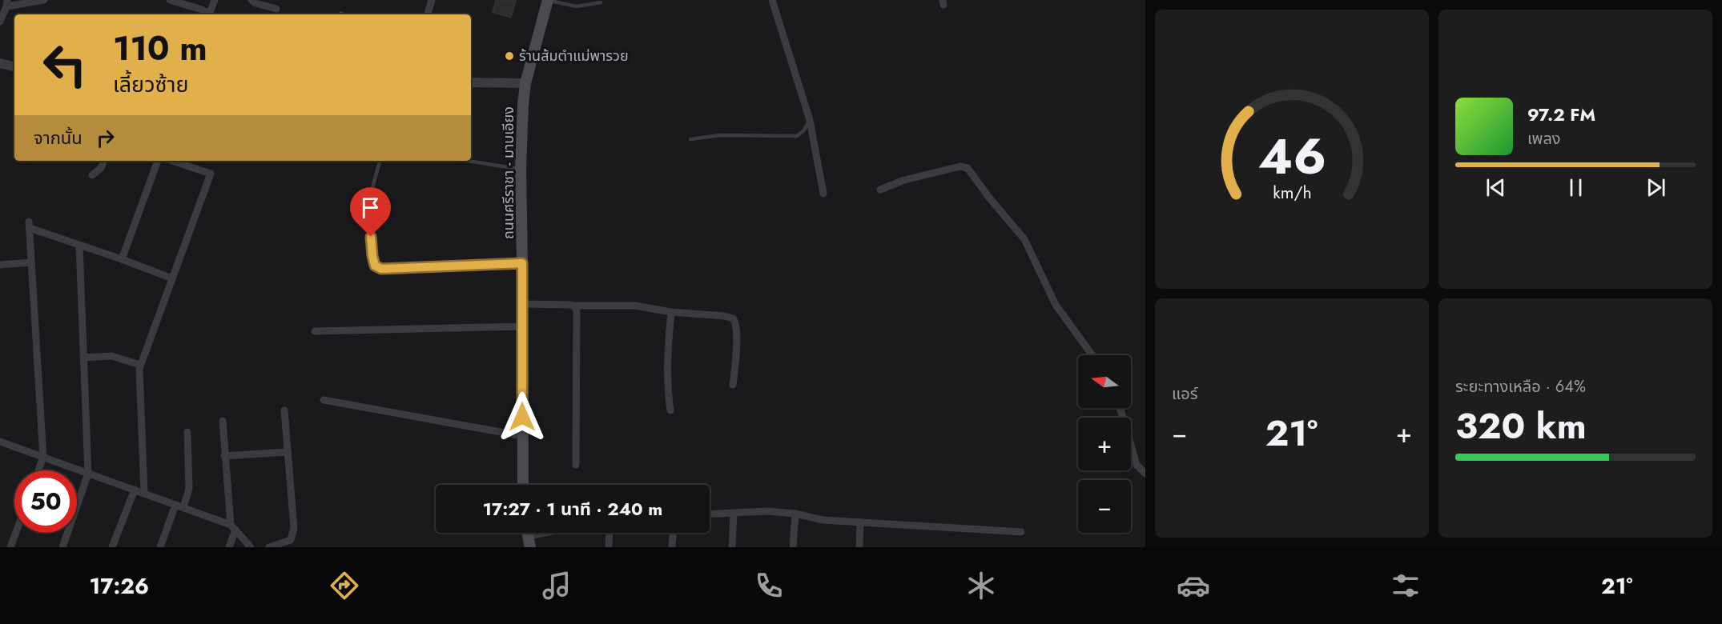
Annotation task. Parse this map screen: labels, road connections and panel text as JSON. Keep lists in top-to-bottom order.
{
  "streets": {
    "main road": ["ถนนศรีราชา - มาบเอียง"]
  },
  "places": ["ร้านส้มตำแม่พารวย"],
  "north": "left",
  "page": {
    "turn": ["110 m", "เลี้ยวซ้าย"],
    "song": ["97.2 FM", "เพลง"],
    "then": "จากนั้น",
    "tile": [
      "แอร์",
      ["ระยะทางเหลือ · 64%", "320 km"]
    ],
    "map_buttons": ["+", "−"],
    "heat": ["−", "21°", "+"],
    "limit": "50",
    "trip": "17:27 · 1 นาที · 240 m",
    "tabs": ["17:26", "21°"],
    "gauge": ["46", "km/h"]
  }
}
